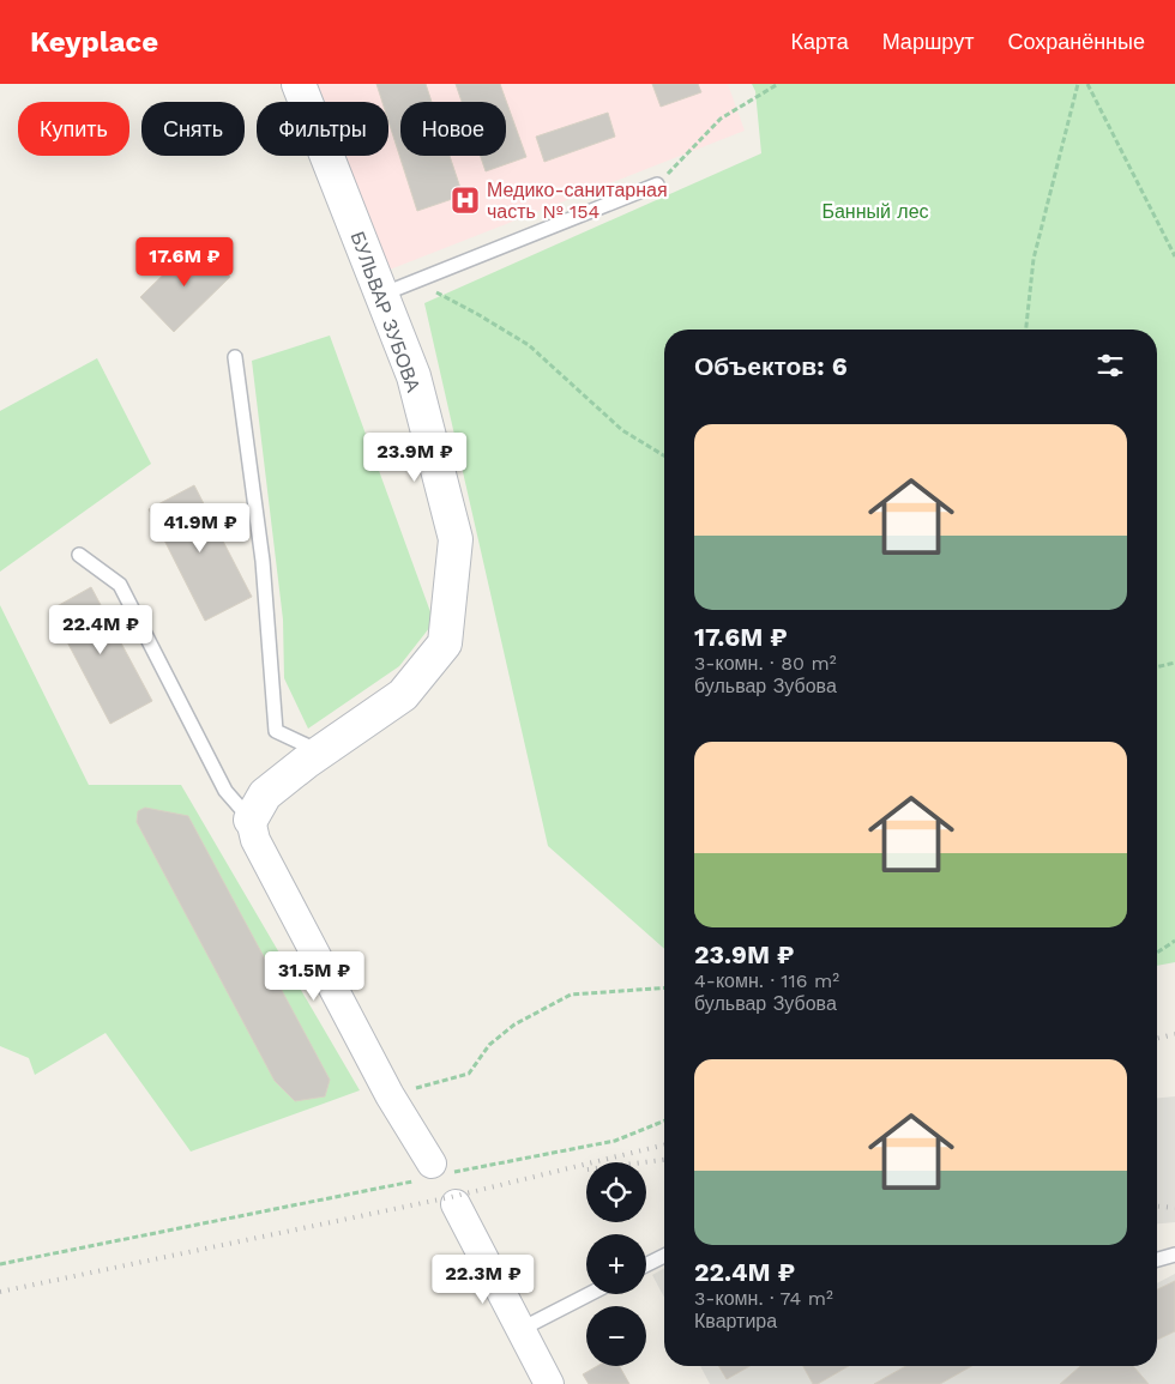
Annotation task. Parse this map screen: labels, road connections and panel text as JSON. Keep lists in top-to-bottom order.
{
  "streets": {
    "street": ["БУЛЬВАР ЗУБОВА"]
  },
  "parks": ["Банный лес"],
  "places": {
    "hospital": ["Медико-санитарная часть № 154"]
  },
  "page": {
    "header": "Keyplace",
    "nav": ["Карта", "Маршрут", "Сохранённые"],
    "chip": [
      "Купить",
      "Снять",
      "Фильтры",
      "Новое"
    ],
    "price": [
      "17.6M ₽",
      "23.9M ₽",
      "41.9M ₽",
      "22.4M ₽",
      "31.5M ₽",
      "22.3M ₽"
    ],
    "heading": "Объектов: 6",
    "list": [
      {
        "name": "17.6M ₽",
        "note": "3-комн. · 80 m² · бульвар Зубова"
      },
      {
        "name": "23.9M ₽",
        "note": "4-комн. · 116 m² · бульвар Зубова"
      },
      {
        "name": "22.4M ₽",
        "note": "3-комн. · 74 m² · Квартира"
      }
    ],
    "map_buttons": ["+", "−"]
  }
}
